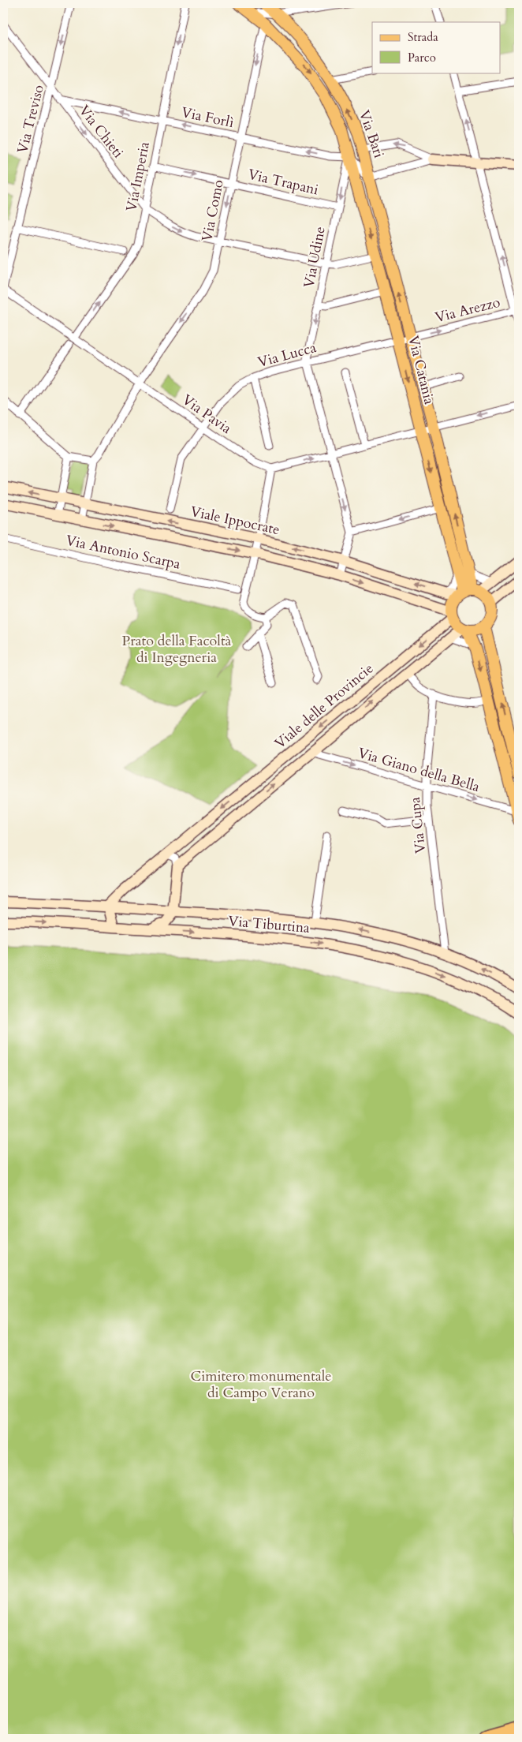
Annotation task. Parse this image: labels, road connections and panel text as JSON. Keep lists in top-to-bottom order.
{
  "streets": {
    "main road": ["Via Bari", "Via Catania"],
    "street": [
      "Via Forlì",
      "Via Treviso",
      "Via Chieti",
      "Via Imperia",
      "Via Trapani",
      "Via Como",
      "Via Udine",
      "Via Arezzo",
      "Via Lucca",
      "Via Pavia",
      "Viale Ippocrate",
      "Via Antonio Scarpa",
      "Viale delle Provincie",
      "Via Giano della Bella",
      "Via Cupa",
      "Via Tiburtina"
    ]
  },
  "crossings": [
    ["Via Forlì", "Via Chieti"],
    ["Via Forlì", "Via Bari"],
    ["Via Forlì", "Via Imperia"],
    ["Via Forlì", "Via Como"],
    ["Via Forlì", "Via Udine"],
    ["Via Forlì", "Via Catania"],
    ["Via Treviso", "Via Chieti"],
    ["Via Treviso", "Via Pavia"],
    ["Via Chieti", "Via Imperia"],
    ["Via Chieti", "Via Como"],
    ["Via Chieti", "Via Udine"],
    ["Via Chieti", "Via Catania"],
    ["Via Bari", "Via Como"],
    ["Via Bari", "Via Udine"],
    ["Via Bari", "Via Catania"],
    ["Via Imperia", "Via Trapani"],
    ["Via Imperia", "Via Pavia"],
    ["Via Trapani", "Via Como"],
    ["Via Trapani", "Via Udine"],
    ["Via Como", "Via Pavia"],
    ["Via Udine", "Via Lucca"],
    ["Via Udine", "Via Catania"],
    ["Via Arezzo", "Via Lucca"],
    ["Via Arezzo", "Via Catania"],
    ["Via Lucca", "Via Catania"],
    ["Via Lucca", "Via Pavia"],
    ["Via Catania", "Viale Ippocrate"],
    ["Via Catania", "Viale delle Provincie"],
    ["Viale Ippocrate", "Viale delle Provincie"],
    ["Viale delle Provincie", "Via Giano della Bella"],
    ["Viale delle Provincie", "Via Tiburtina"],
    ["Via Giano della Bella", "Via Cupa"],
    ["Via Cupa", "Via Tiburtina"]
  ],
  "one_way": [
    "Via Forlì",
    "Via Chieti",
    "Via Trapani",
    "Via Como",
    "Via Udine"
  ],
  "parks": ["Prato della Facoltà di Ingegneria", "Cimitero monumentale di Campo Verano"],
  "legend": ["Strada", "Parco"]
}
